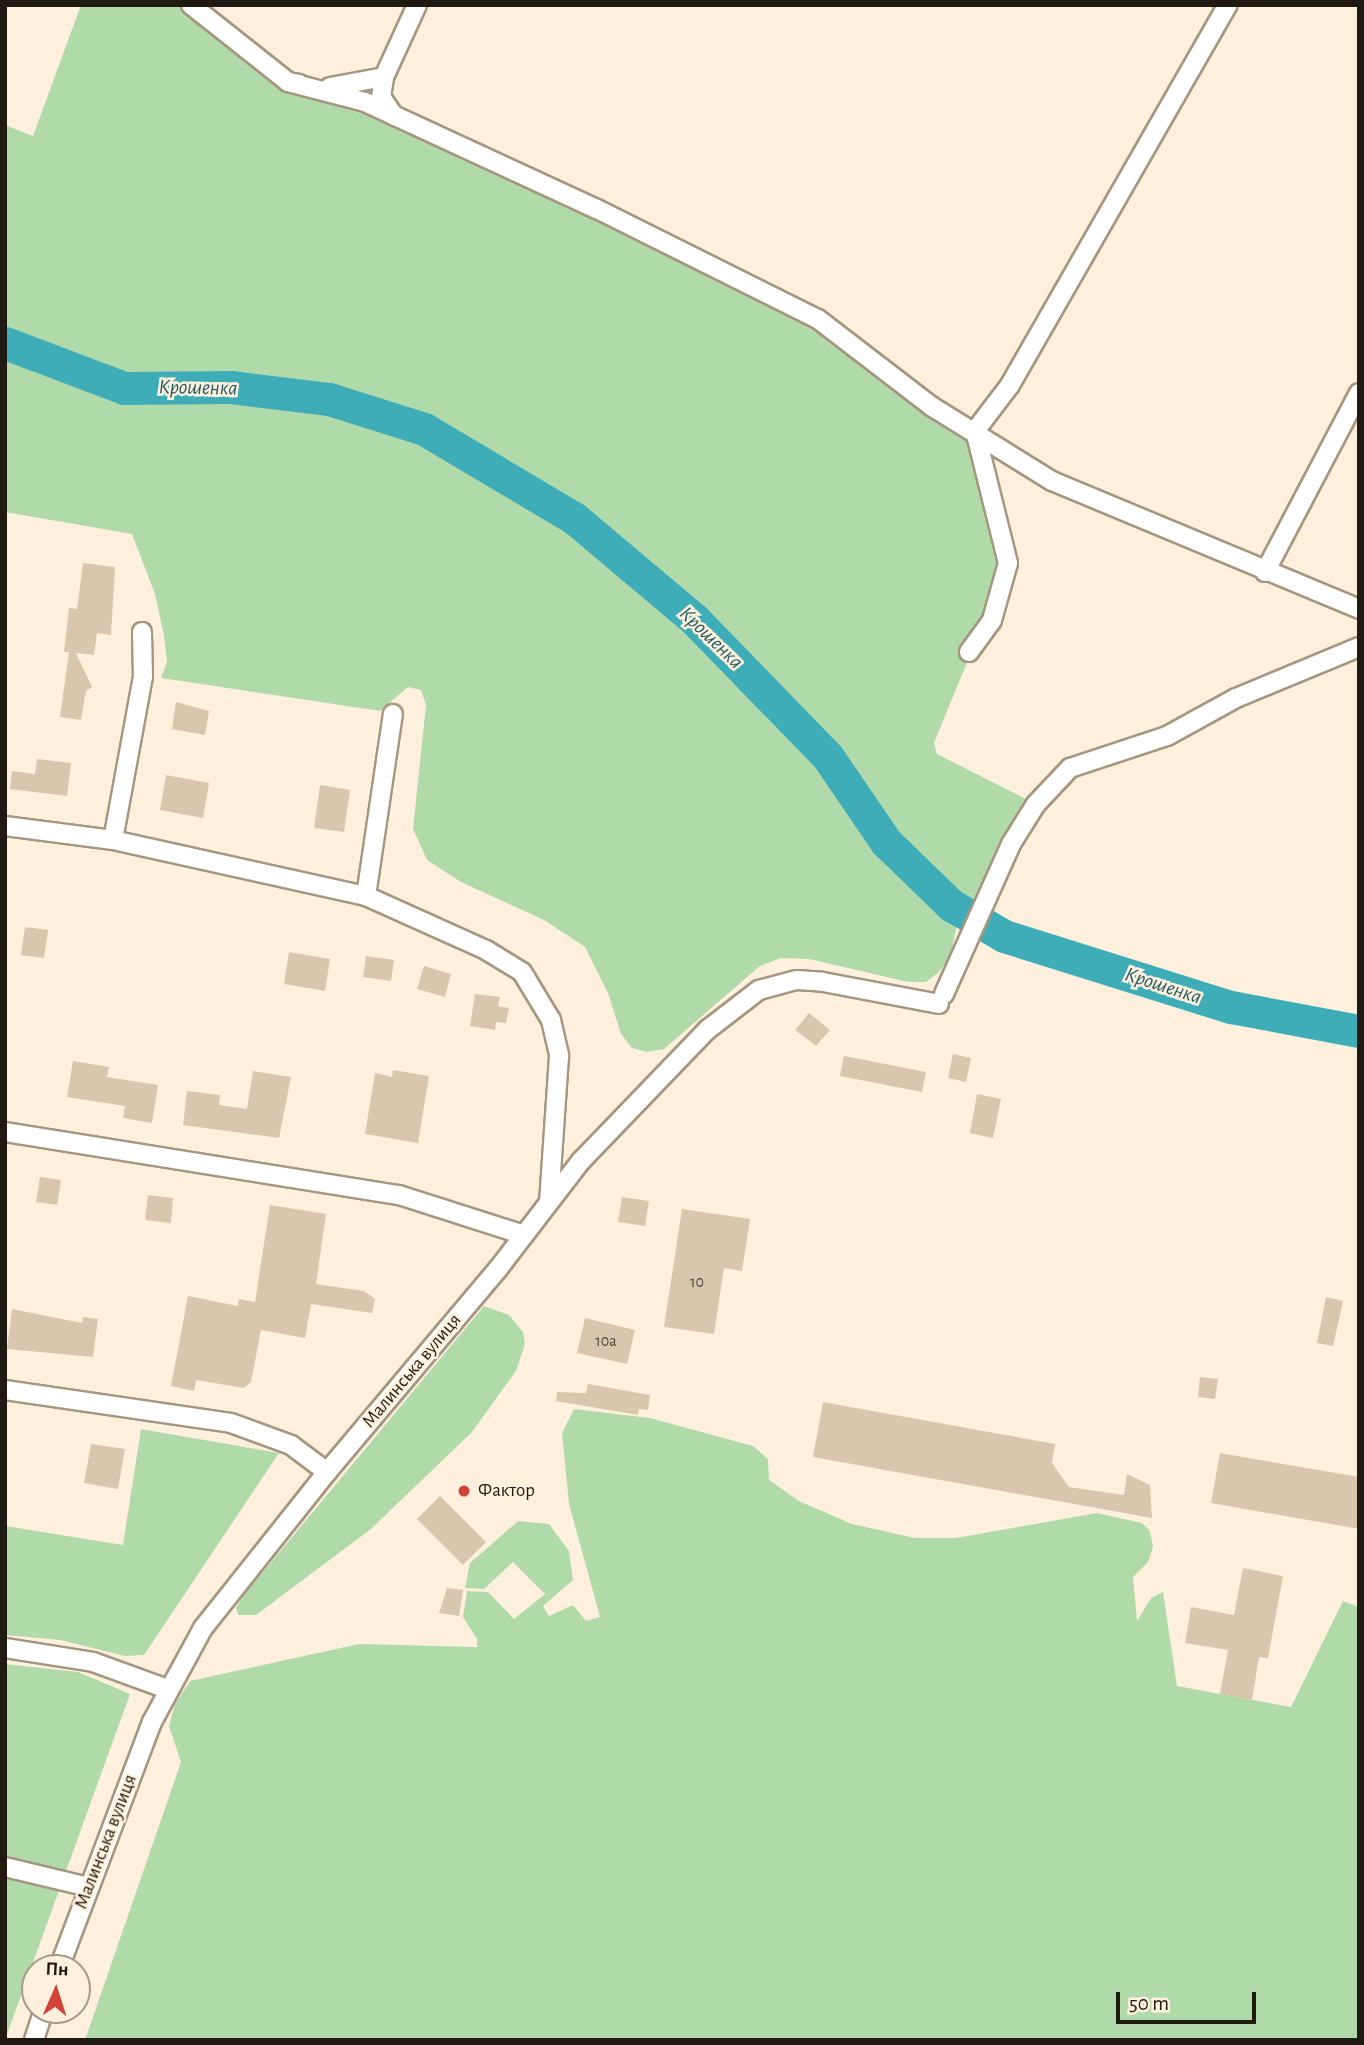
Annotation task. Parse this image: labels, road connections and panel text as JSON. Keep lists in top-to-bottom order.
{
  "streets": {
    "street": ["Малинська вулиця"]
  },
  "water": ["Крошенка"],
  "places": ["Фактор"],
  "house_numbers": ["10", "10а"],
  "scale_bar": "50 m",
  "north": "top"
}
